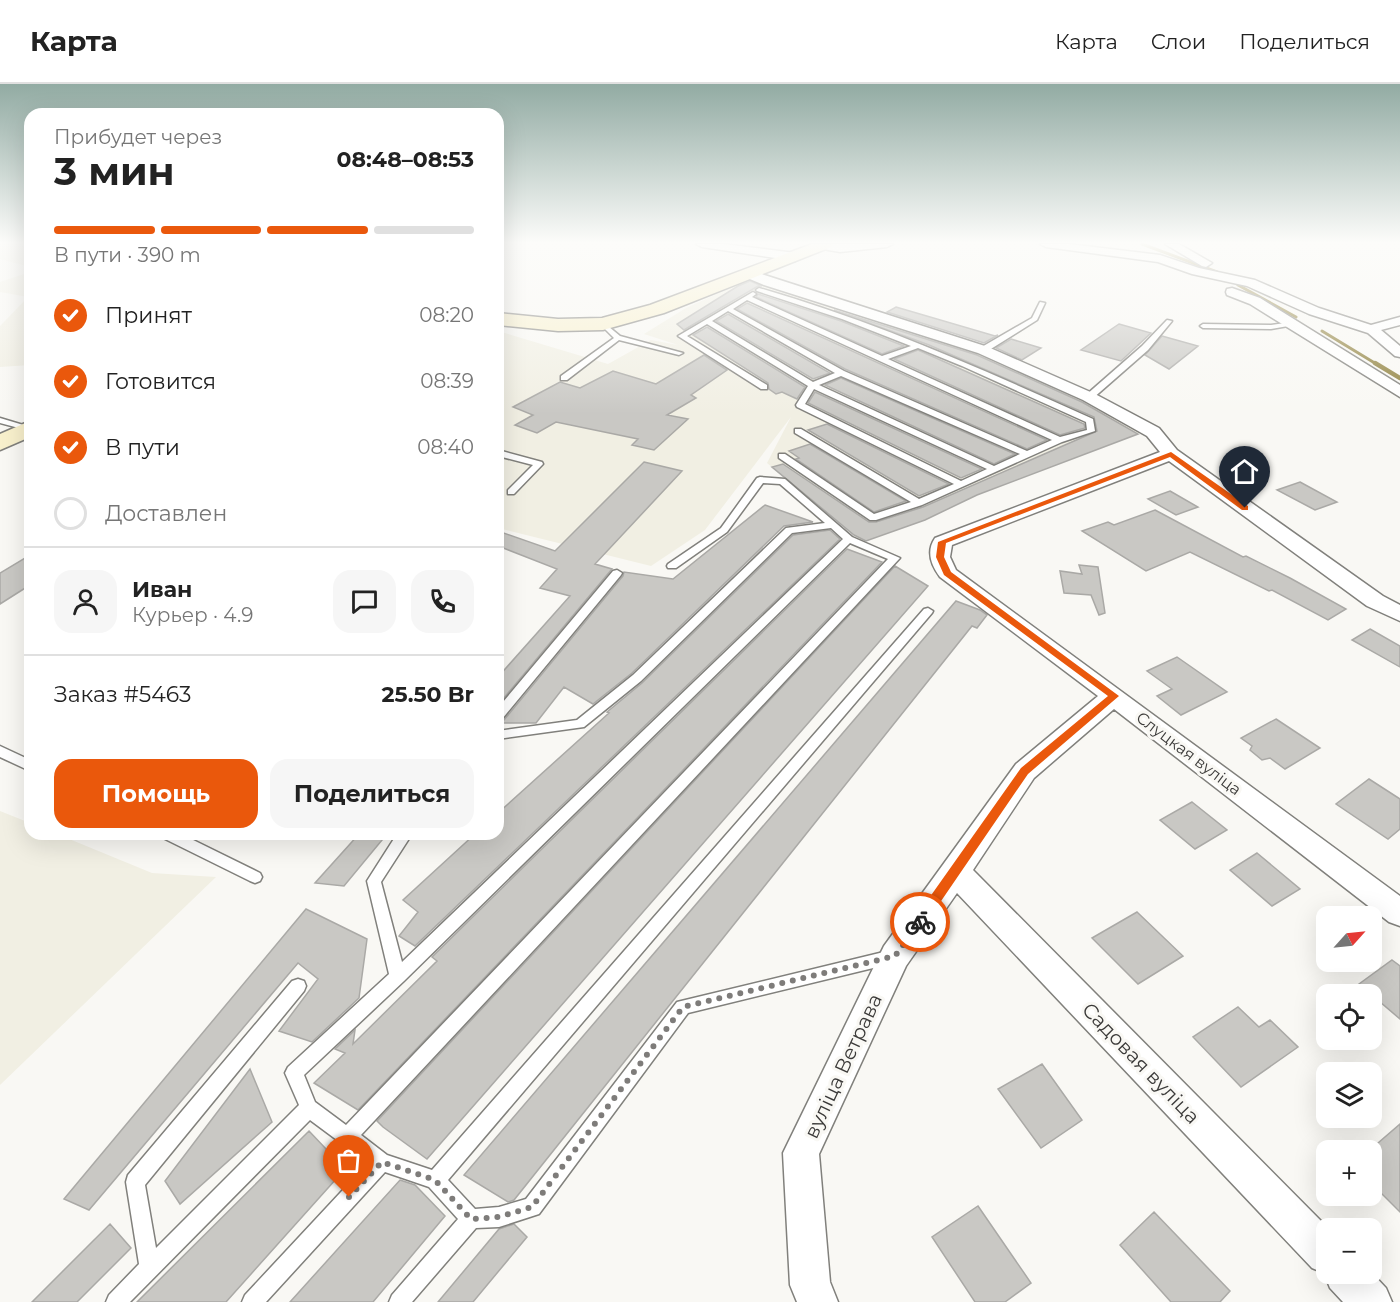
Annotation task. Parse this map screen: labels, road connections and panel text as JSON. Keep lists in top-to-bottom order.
{
  "streets": {
    "street": ["Слуцкая вуліца", "Садовая вуліца", "вуліца Ветрава"]
  },
  "crossings": [
    ["Слуцкая вуліца", "вуліца Ветрава"],
    ["Садовая вуліца", "вуліца Ветрава"]
  ],
  "north": "top right",
  "page": {
    "header": "Карта",
    "nav": ["Карта", "Слои", "Поделиться"],
    "heading": ["3 мин", "Прибудет через", "08:48–08:53"],
    "panel": [
      "Иван",
      "Курьер · 4.9",
      "Заказ #5463",
      "25.50 Br"
    ],
    "bar": "В пути · 390 m",
    "list": [
      ["Принят", "08:20"],
      ["Готовится", "08:39"],
      ["В пути", "08:40"],
      "Доставлен"
    ],
    "buttons": ["Помощь", "Поделиться"],
    "map_buttons": ["+", "−"]
  }
}
